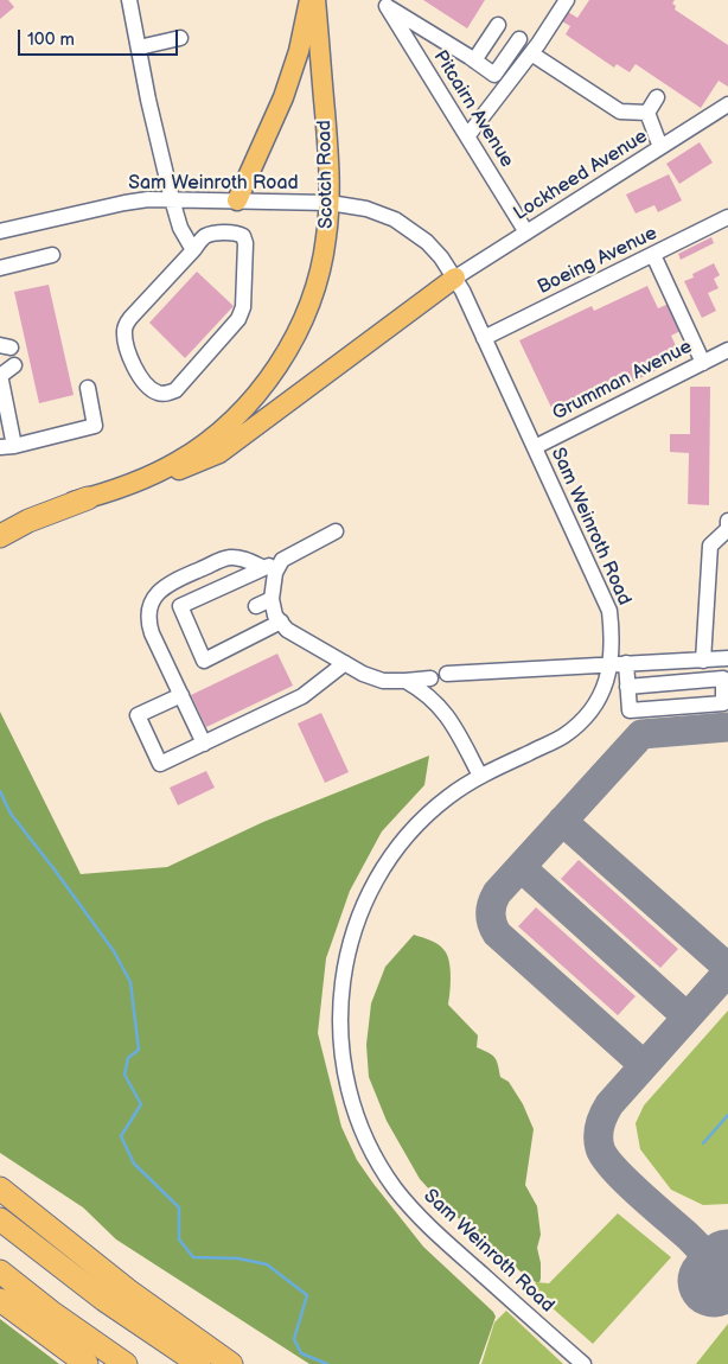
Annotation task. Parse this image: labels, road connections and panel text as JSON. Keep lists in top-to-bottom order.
{
  "streets": {
    "main road": ["Scotch Road"],
    "street": [
      "Pitcairn Avenue",
      "Lockheed Avenue",
      "Sam Weinroth Road",
      "Boeing Avenue",
      "Grumman Avenue"
    ]
  },
  "crossings": [
    ["Pitcairn Avenue", "Lockheed Avenue"],
    ["Scotch Road", "Sam Weinroth Road"],
    ["Lockheed Avenue", "Sam Weinroth Road"],
    ["Sam Weinroth Road", "Boeing Avenue"],
    ["Sam Weinroth Road", "Grumman Avenue"]
  ],
  "scale_bar": "100 m"
}
